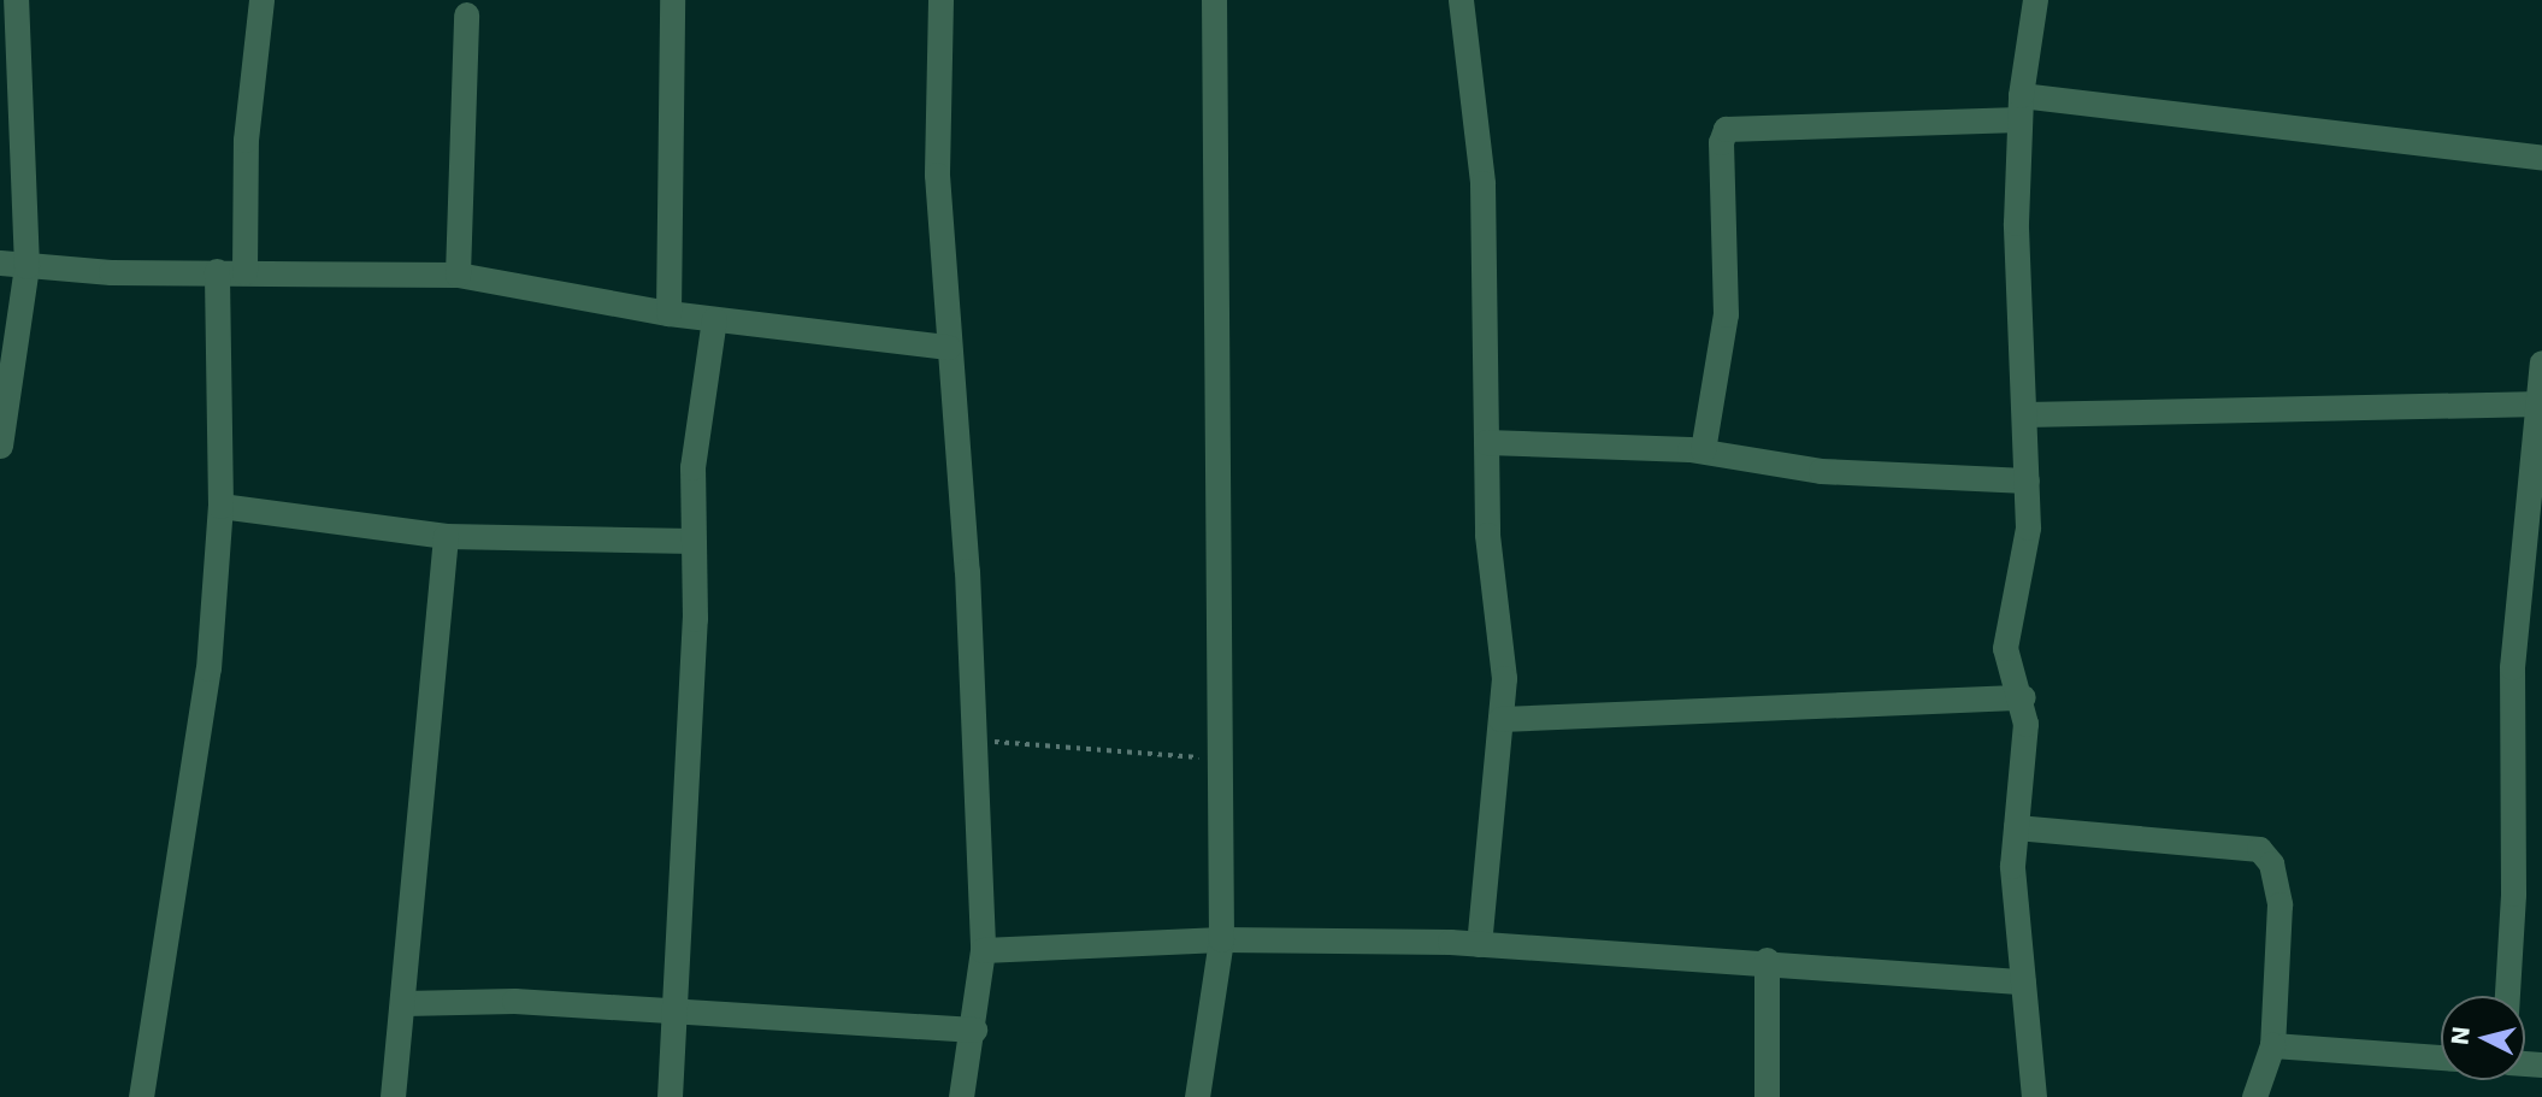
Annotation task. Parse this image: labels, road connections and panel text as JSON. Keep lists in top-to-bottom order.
{
  "north": "left"
}
